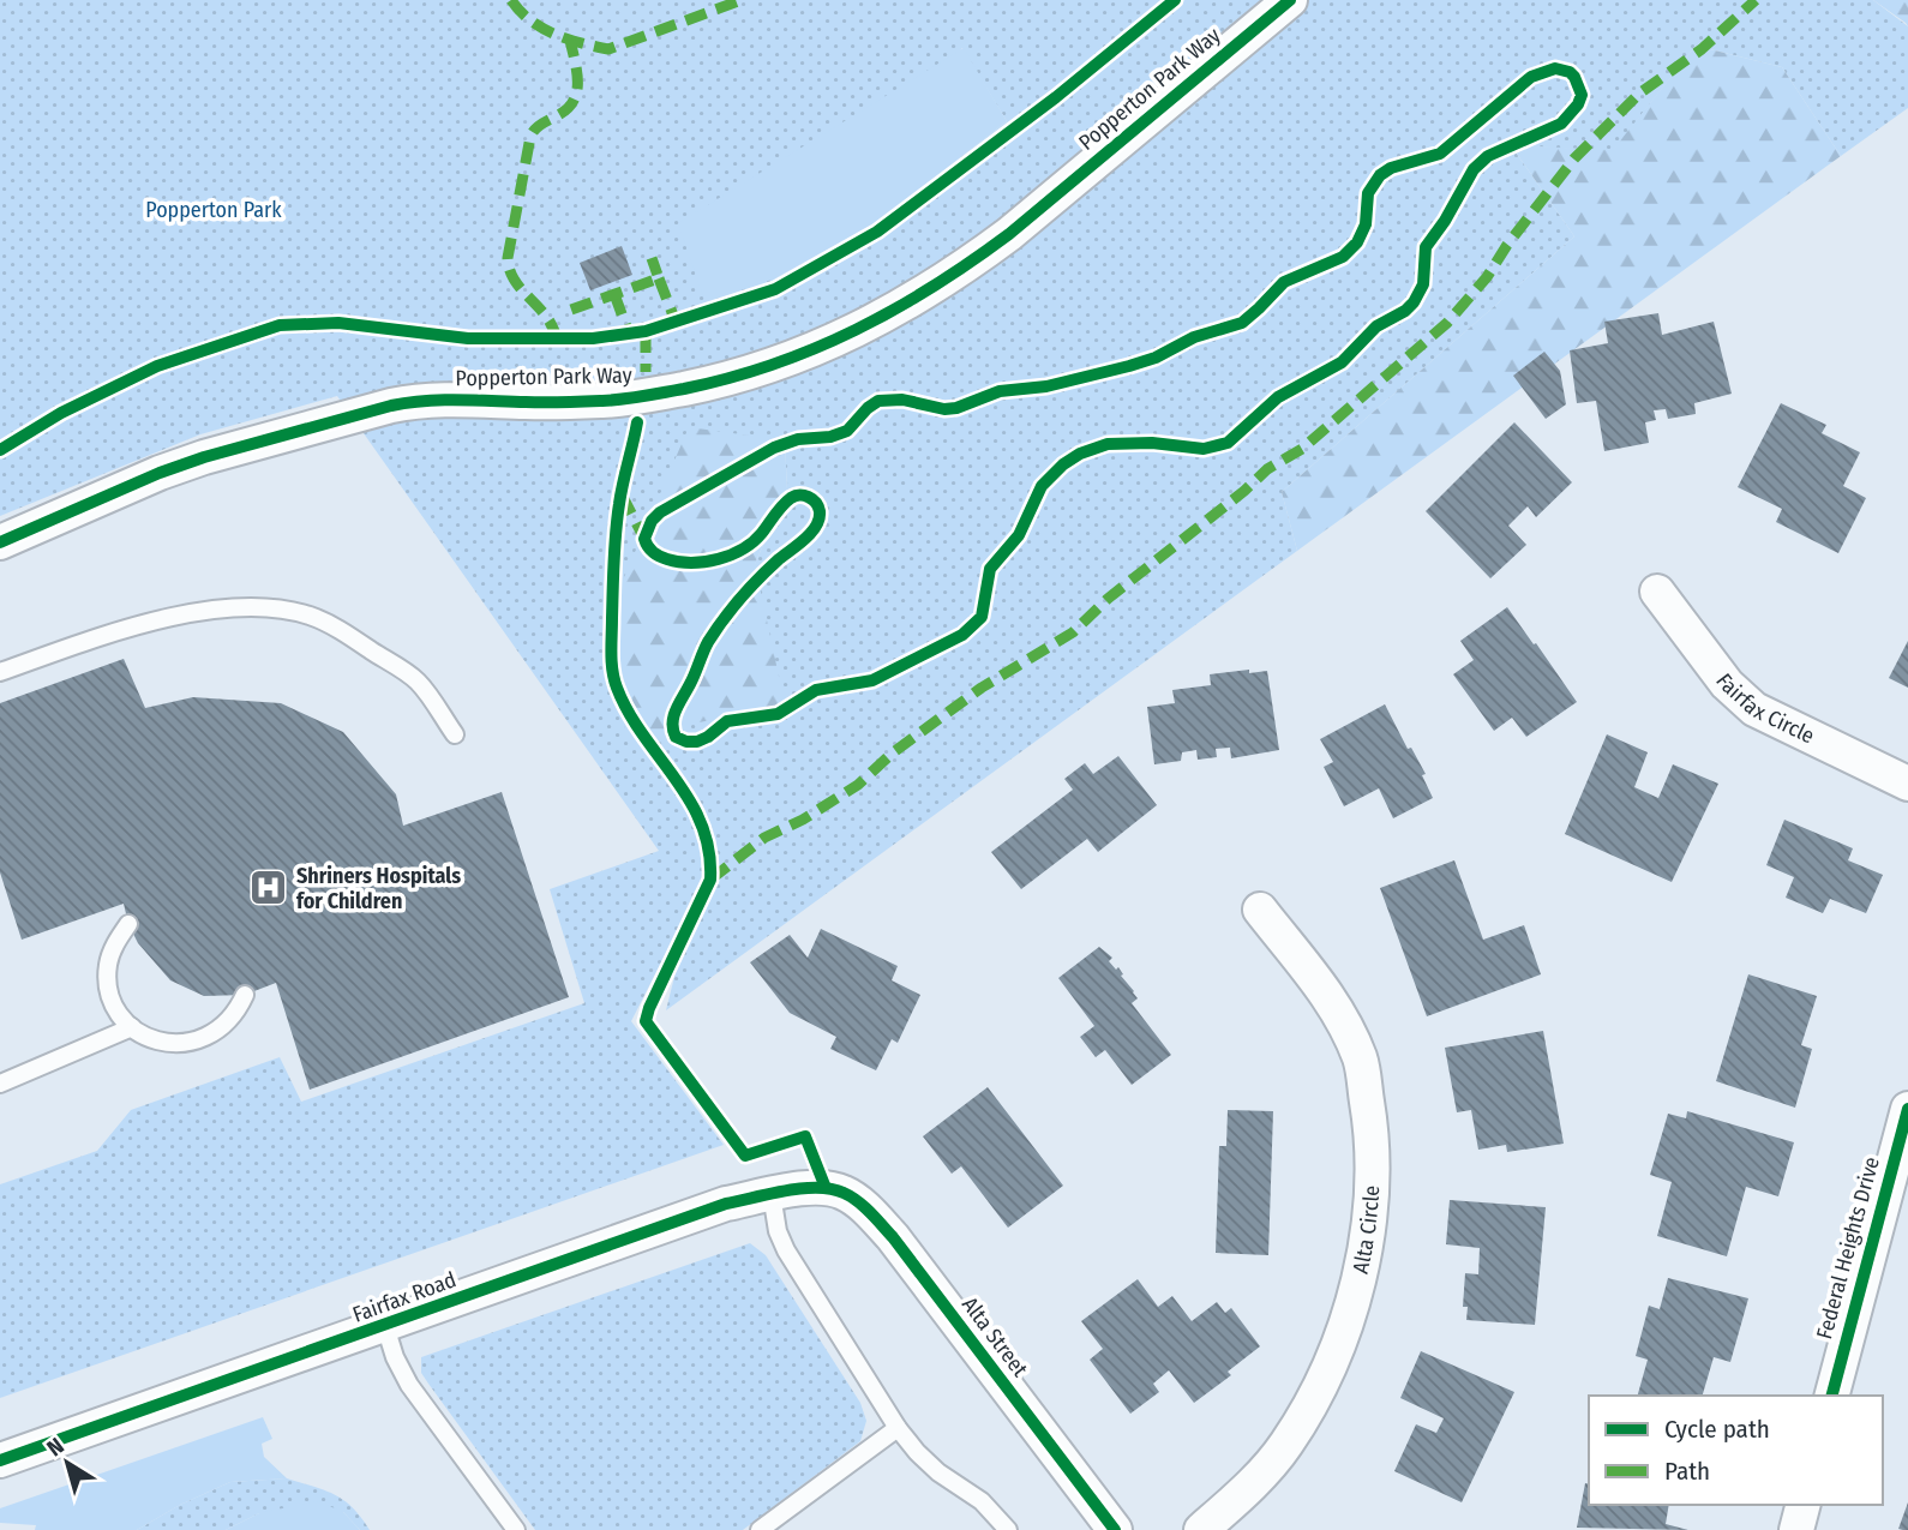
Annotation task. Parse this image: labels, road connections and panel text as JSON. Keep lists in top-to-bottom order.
{
  "streets": {
    "street": [
      "Popperton Park Way",
      "Fairfax Circle",
      "Alta Circle",
      "Federal Heights Drive",
      "Fairfax Road",
      "Alta Street"
    ]
  },
  "crossings": [
    ["Fairfax Road", "Alta Street"]
  ],
  "parks": ["Popperton Park"],
  "places": {
    "hospital": ["Shriners Hospitals for Children"]
  },
  "legend": ["Cycle path", "Path"],
  "north": "top left"
}
